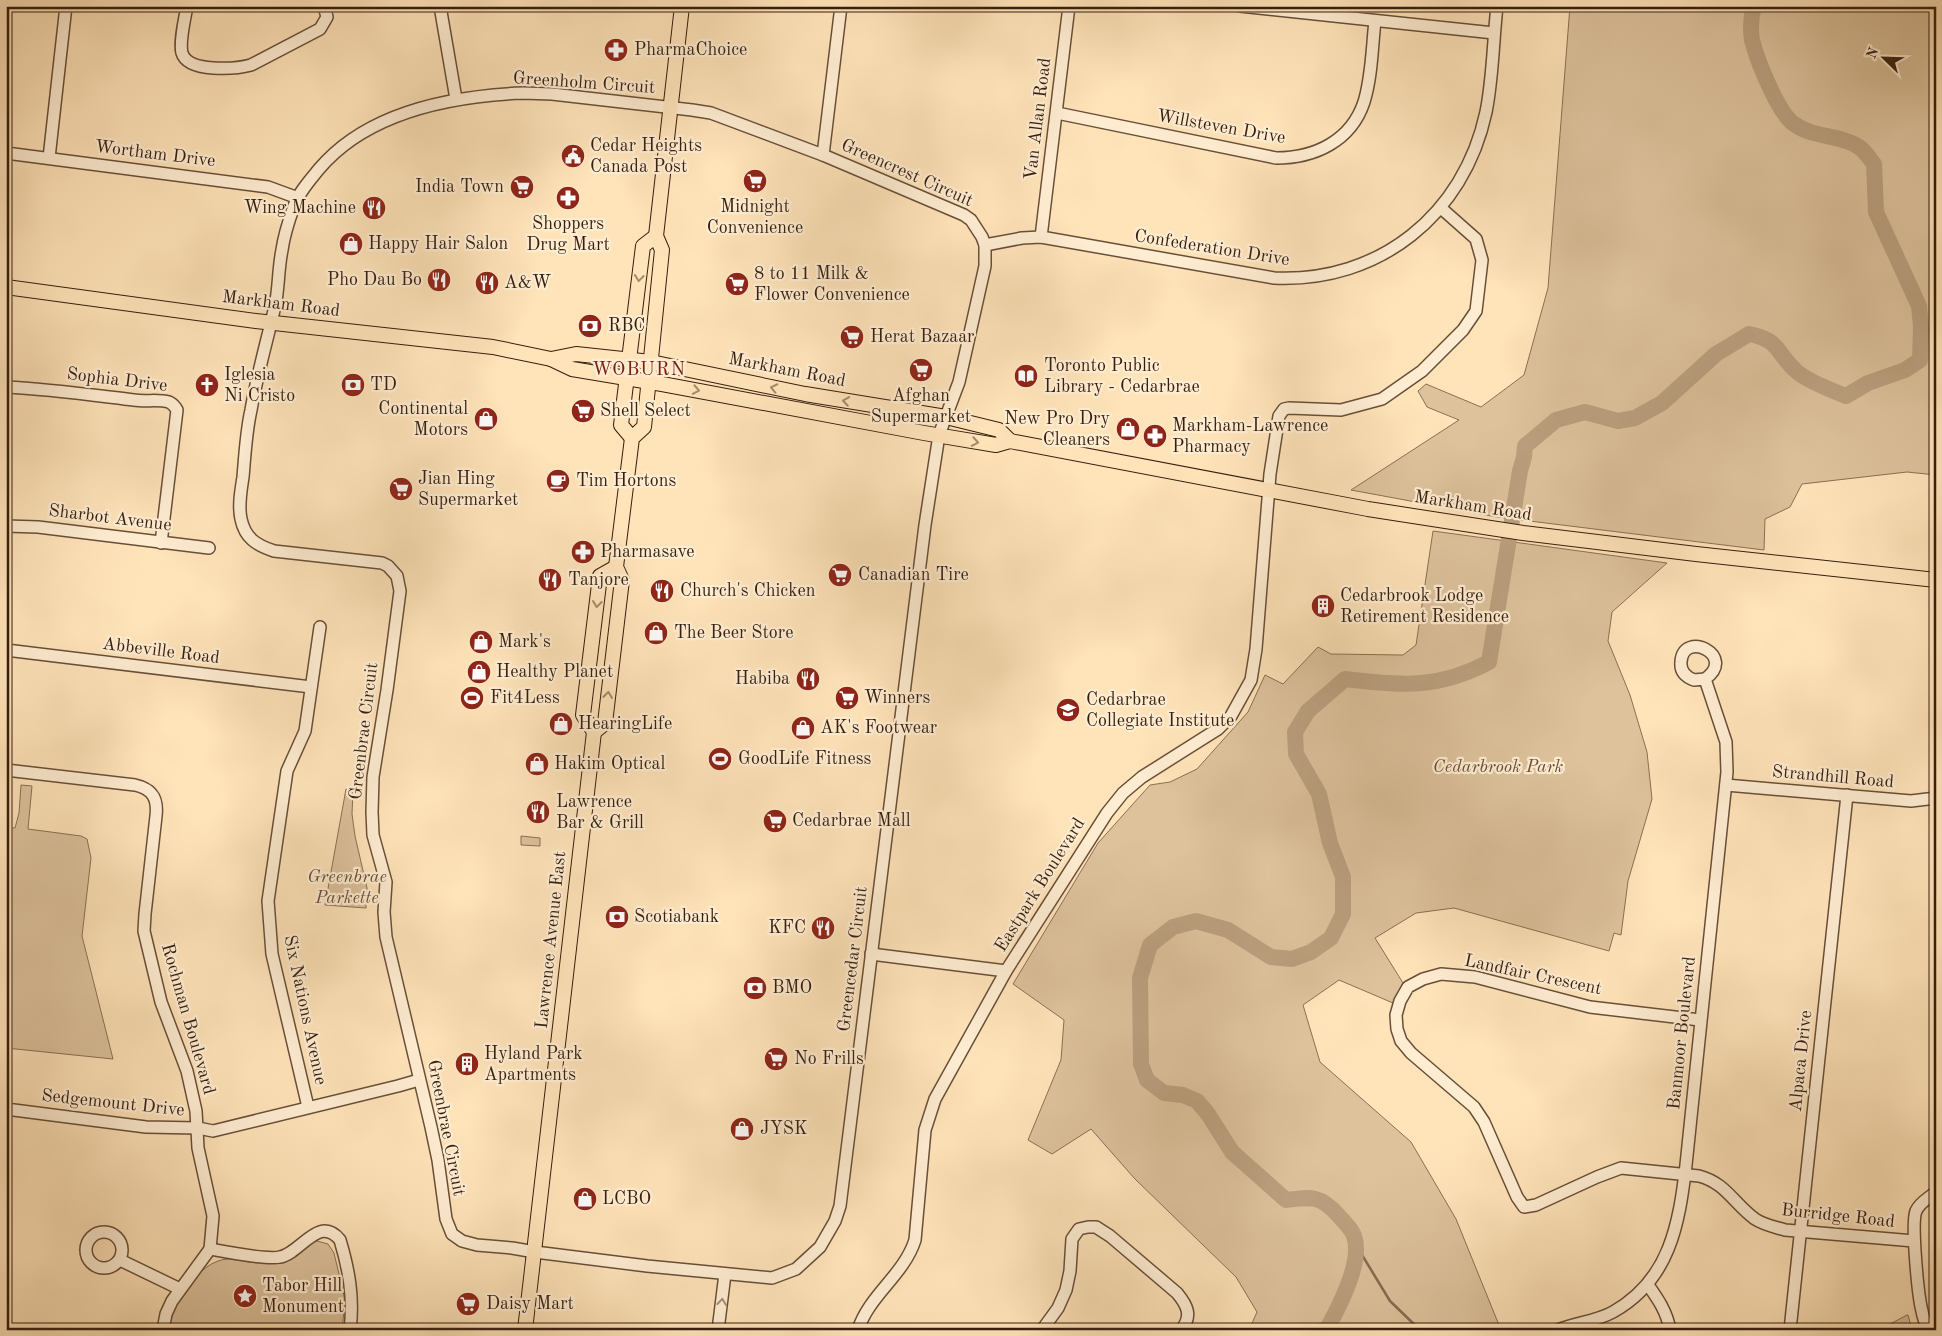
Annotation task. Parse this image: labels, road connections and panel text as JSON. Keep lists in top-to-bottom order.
{
  "streets": {
    "main road": ["Markham Road", "Lawrence Avenue East"],
    "street": [
      "Greenholm Circuit",
      "Van Allan Road",
      "Willsteven Drive",
      "Wortham Drive",
      "Greencrest Circuit",
      "Confederation Drive",
      "Sophia Drive",
      "Sharbot Avenue",
      "Abbeville Road",
      "Greenbrae Circuit",
      "Strandhill Road",
      "Eastpark Boulevard",
      "Greencedar Circuit",
      "Landfair Crescent",
      "Six Nations Avenue",
      "Rochman Boulevard",
      "Banmoor Boulevard",
      "Alpaca Drive",
      "Sedgemount Drive",
      "Burridge Road"
    ]
  },
  "crossings": [
    ["Greenholm Circuit", "Wortham Drive"],
    ["Greenholm Circuit", "Greencrest Circuit"],
    ["Greenholm Circuit", "Markham Road"],
    ["Greenholm Circuit", "Greenbrae Circuit"],
    ["Greenholm Circuit", "Lawrence Avenue East"],
    ["Van Allan Road", "Willsteven Drive"],
    ["Van Allan Road", "Confederation Drive"],
    ["Greencrest Circuit", "Confederation Drive"],
    ["Greencrest Circuit", "Markham Road"],
    ["Greencrest Circuit", "Lawrence Avenue East"],
    ["Greencrest Circuit", "Greencedar Circuit"],
    ["Confederation Drive", "Eastpark Boulevard"],
    ["Markham Road", "Greenbrae Circuit"],
    ["Markham Road", "Eastpark Boulevard"],
    ["Markham Road", "Lawrence Avenue East"],
    ["Markham Road", "Greencedar Circuit"],
    ["Sophia Drive", "Sharbot Avenue"],
    ["Abbeville Road", "Six Nations Avenue"],
    ["Greenbrae Circuit", "Lawrence Avenue East"],
    ["Greenbrae Circuit", "Greencedar Circuit"],
    ["Greenbrae Circuit", "Sedgemount Drive"],
    ["Strandhill Road", "Banmoor Boulevard"],
    ["Strandhill Road", "Alpaca Drive"],
    ["Lawrence Avenue East", "Greencedar Circuit"],
    ["Landfair Crescent", "Banmoor Boulevard"],
    ["Landfair Crescent", "Burridge Road"],
    ["Six Nations Avenue", "Sedgemount Drive"],
    ["Rochman Boulevard", "Sedgemount Drive"],
    ["Banmoor Boulevard", "Burridge Road"],
    ["Alpaca Drive", "Burridge Road"]
  ],
  "districts": ["WOBURN"],
  "parks": ["Cedarbrook Park", "Greenbrae Parkette"],
  "places": {
    "pharmacy": [
      "PharmaChoice",
      "Shoppers Drug Mart",
      "Markham-Lawrence Pharmacy",
      "Pharmasave"
    ],
    "public building": ["Cedar Heights Canada Post"],
    "supermarket": [
      "Midnight Convenience",
      "India Town",
      "8 to 11 Milk & Flower Convenience",
      "Herat Bazaar",
      "Afghan Supermarket",
      "Shell Select",
      "Jian Hing Supermarket",
      "Canadian Tire",
      "Winners",
      "Cedarbrae Mall",
      "No Frills",
      "Daisy Mart"
    ],
    "restaurant": [
      "Wing Machine",
      "Pho Dau Bo",
      "A&W",
      "Tanjore",
      "Church's Chicken",
      "Habiba",
      "Lawrence Bar & Grill",
      "KFC"
    ],
    "shop": [
      "Happy Hair Salon",
      "Continental Motors",
      "New Pro Dry Cleaners",
      "The Beer Store",
      "Mark's",
      "Healthy Planet",
      "HearingLife",
      "AK's Footwear",
      "Hakim Optical",
      "JYSK",
      "LCBO"
    ],
    "bank": [
      "RBC",
      "TD",
      "Scotiabank",
      "BMO"
    ],
    "library": ["Toronto Public Library - Cedarbrae"],
    "church": ["Iglesia Ni Cristo"],
    "cafe": ["Tim Hortons"],
    "building": ["Cedarbrook Lodge Retirement Residence", "Hyland Park Apartments"],
    "sports": ["Fit4Less", "GoodLife Fitness"],
    "school or university": ["Cedarbrae Collegiate Institute"],
    "place": ["Tabor Hill Monument"]
  },
  "north": "top left"
}
